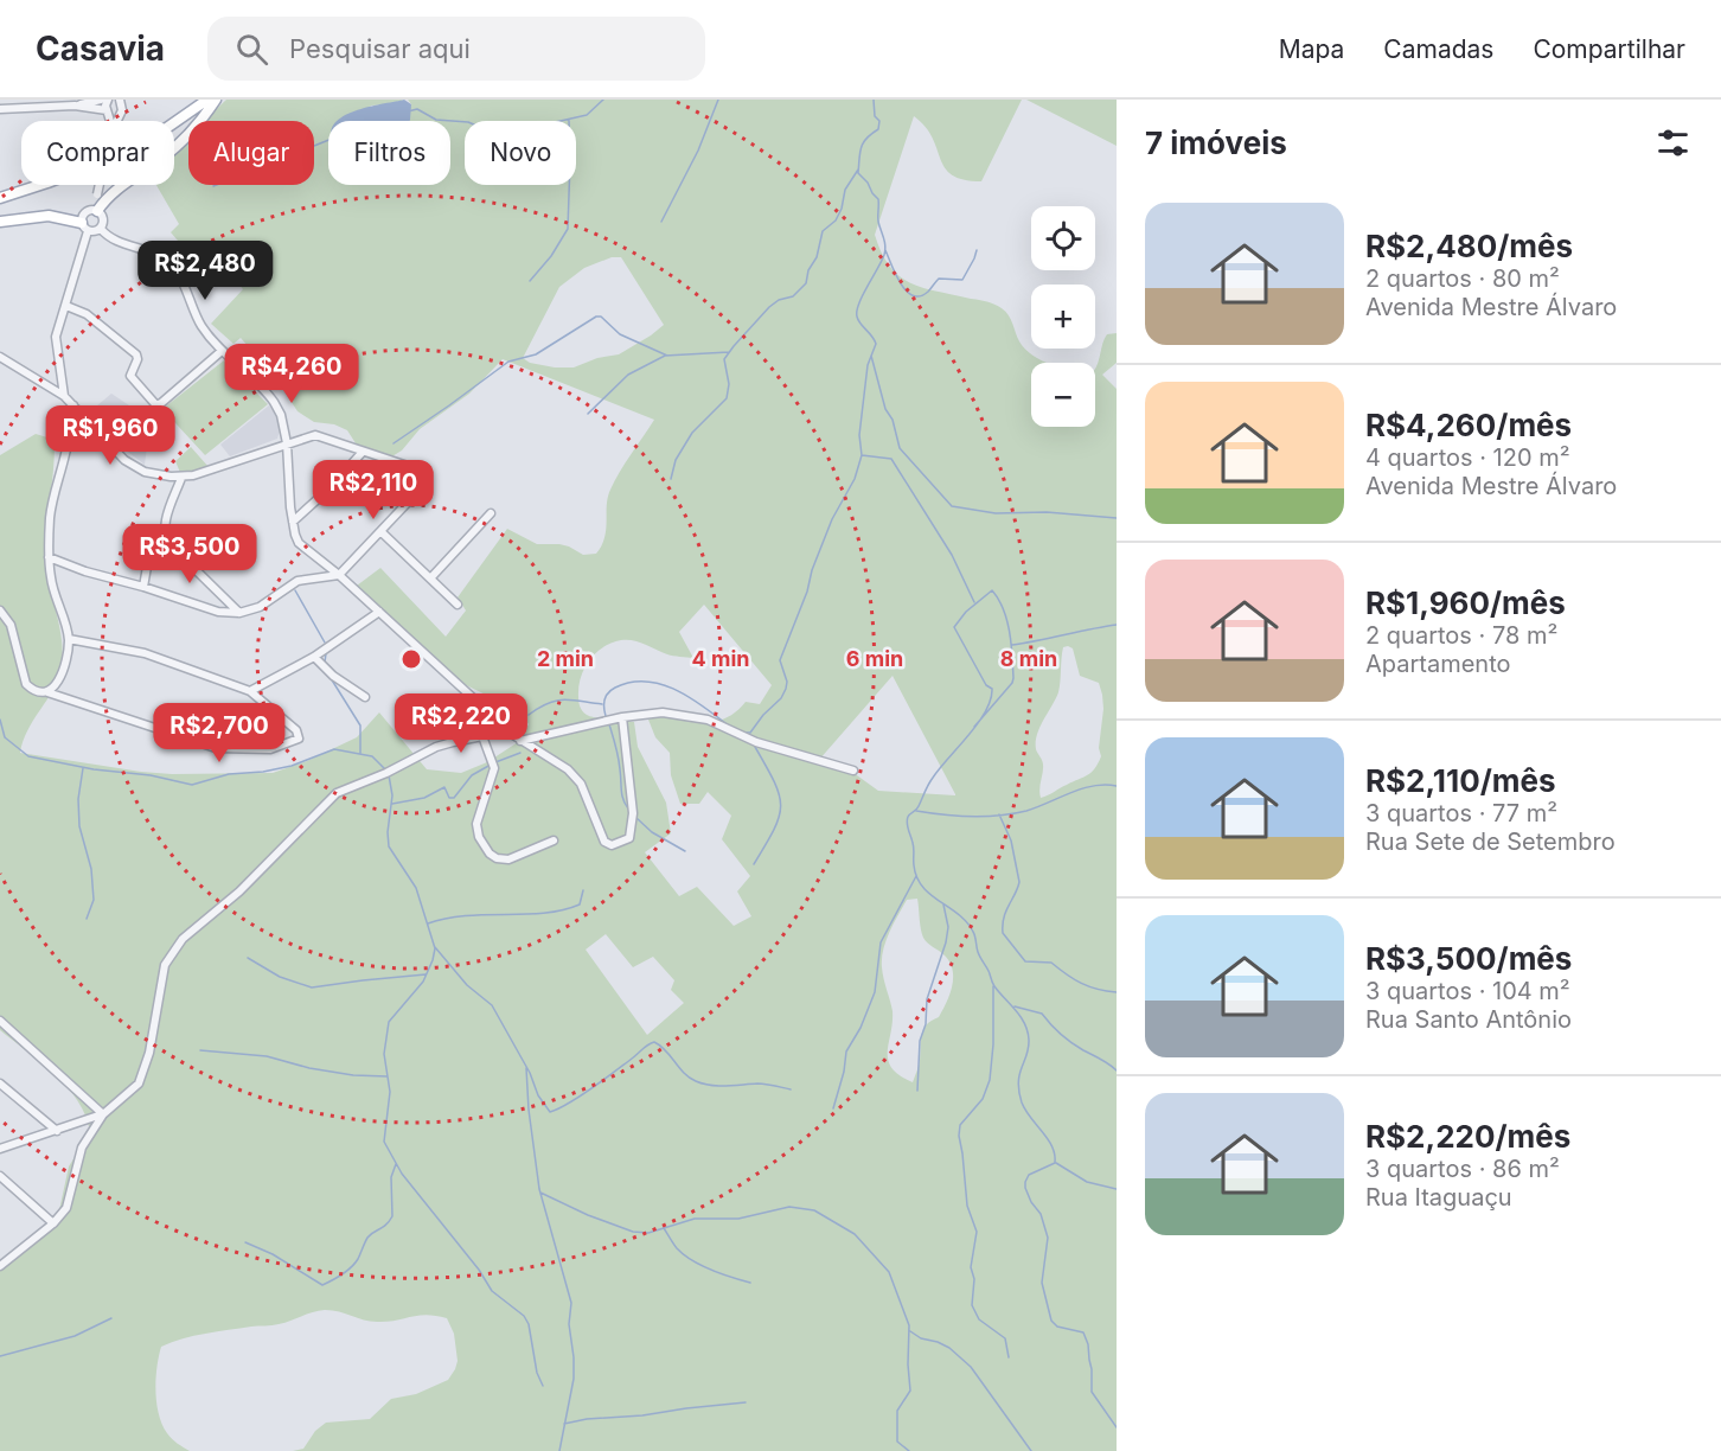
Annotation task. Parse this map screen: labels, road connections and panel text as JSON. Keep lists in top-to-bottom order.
{
  "page": {
    "header": "Casavia",
    "search": "Pesquisar aqui",
    "nav": ["Mapa", "Camadas", "Compartilhar"],
    "heading": "7 imóveis",
    "chip": [
      "Comprar",
      "Alugar",
      "Filtros",
      "Novo"
    ],
    "list": [
      {
        "name": "R$2,480/mês",
        "note": "2 quartos · 80 m² · Avenida Mestre Álvaro"
      },
      {
        "name": "R$4,260/mês",
        "note": "4 quartos · 120 m² · Avenida Mestre Álvaro"
      },
      {
        "name": "R$1,960/mês",
        "note": "2 quartos · 78 m² · Apartamento"
      },
      {
        "name": "R$2,110/mês",
        "note": "3 quartos · 77 m² · Rua Sete de Setembro"
      },
      {
        "name": "R$3,500/mês",
        "note": "3 quartos · 104 m² · Rua Santo Antônio"
      },
      {
        "name": "R$2,220/mês",
        "note": "3 quartos · 86 m² · Rua Itaguaçu"
      }
    ],
    "map_buttons": ["+", "−"],
    "price": [
      "R$2,480",
      "R$4,260",
      "R$1,960",
      "R$2,110",
      "R$3,500",
      "R$2,220",
      "R$2,700"
    ]
  },
  "rings": [
    "2 min",
    "4 min",
    "6 min",
    "8 min"
  ]
}
